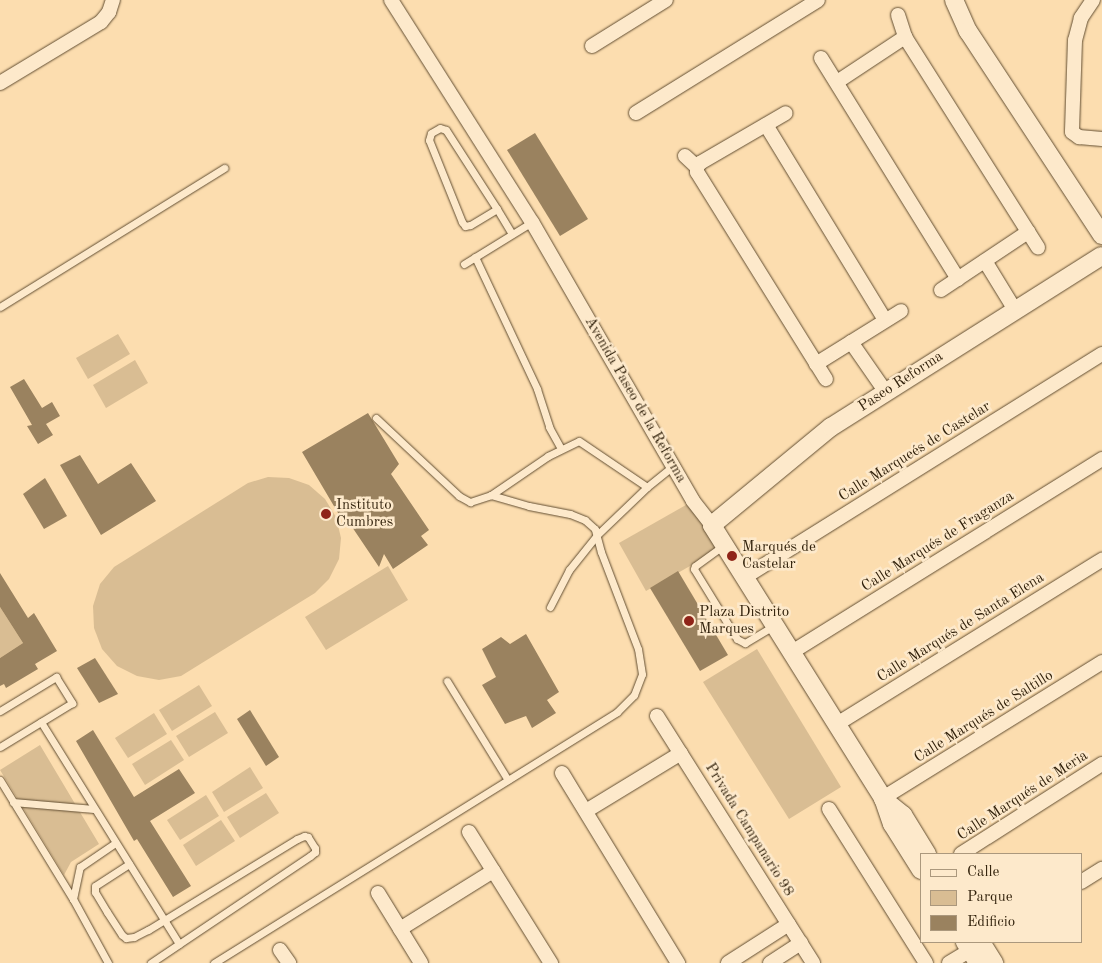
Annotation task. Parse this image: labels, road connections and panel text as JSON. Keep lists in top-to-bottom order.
{
  "streets": {
    "street": [
      "Paseo Reforma",
      "Avenida Paseo de la Reforma",
      "Calle Marqueés de Castelar",
      "Calle Marqués de Fraganza",
      "Calle Marqués de Santa Elena",
      "Calle Marqués de Saltillo",
      "Calle Marqués de Meria",
      "Privada Campanario 98"
    ]
  },
  "crossings": [
    ["Paseo Reforma", "Avenida Paseo de la Reforma"],
    ["Avenida Paseo de la Reforma", "Calle Marqueés de Castelar"],
    ["Avenida Paseo de la Reforma", "Calle Marqués de Fraganza"],
    ["Avenida Paseo de la Reforma", "Calle Marqués de Santa Elena"],
    ["Avenida Paseo de la Reforma", "Calle Marqués de Saltillo"]
  ],
  "places": ["Instituto Cumbres", "Marqués de Castelar", "Plaza Distrito Marques"],
  "legend": ["Calle", "Parque", "Edificio"]
}
